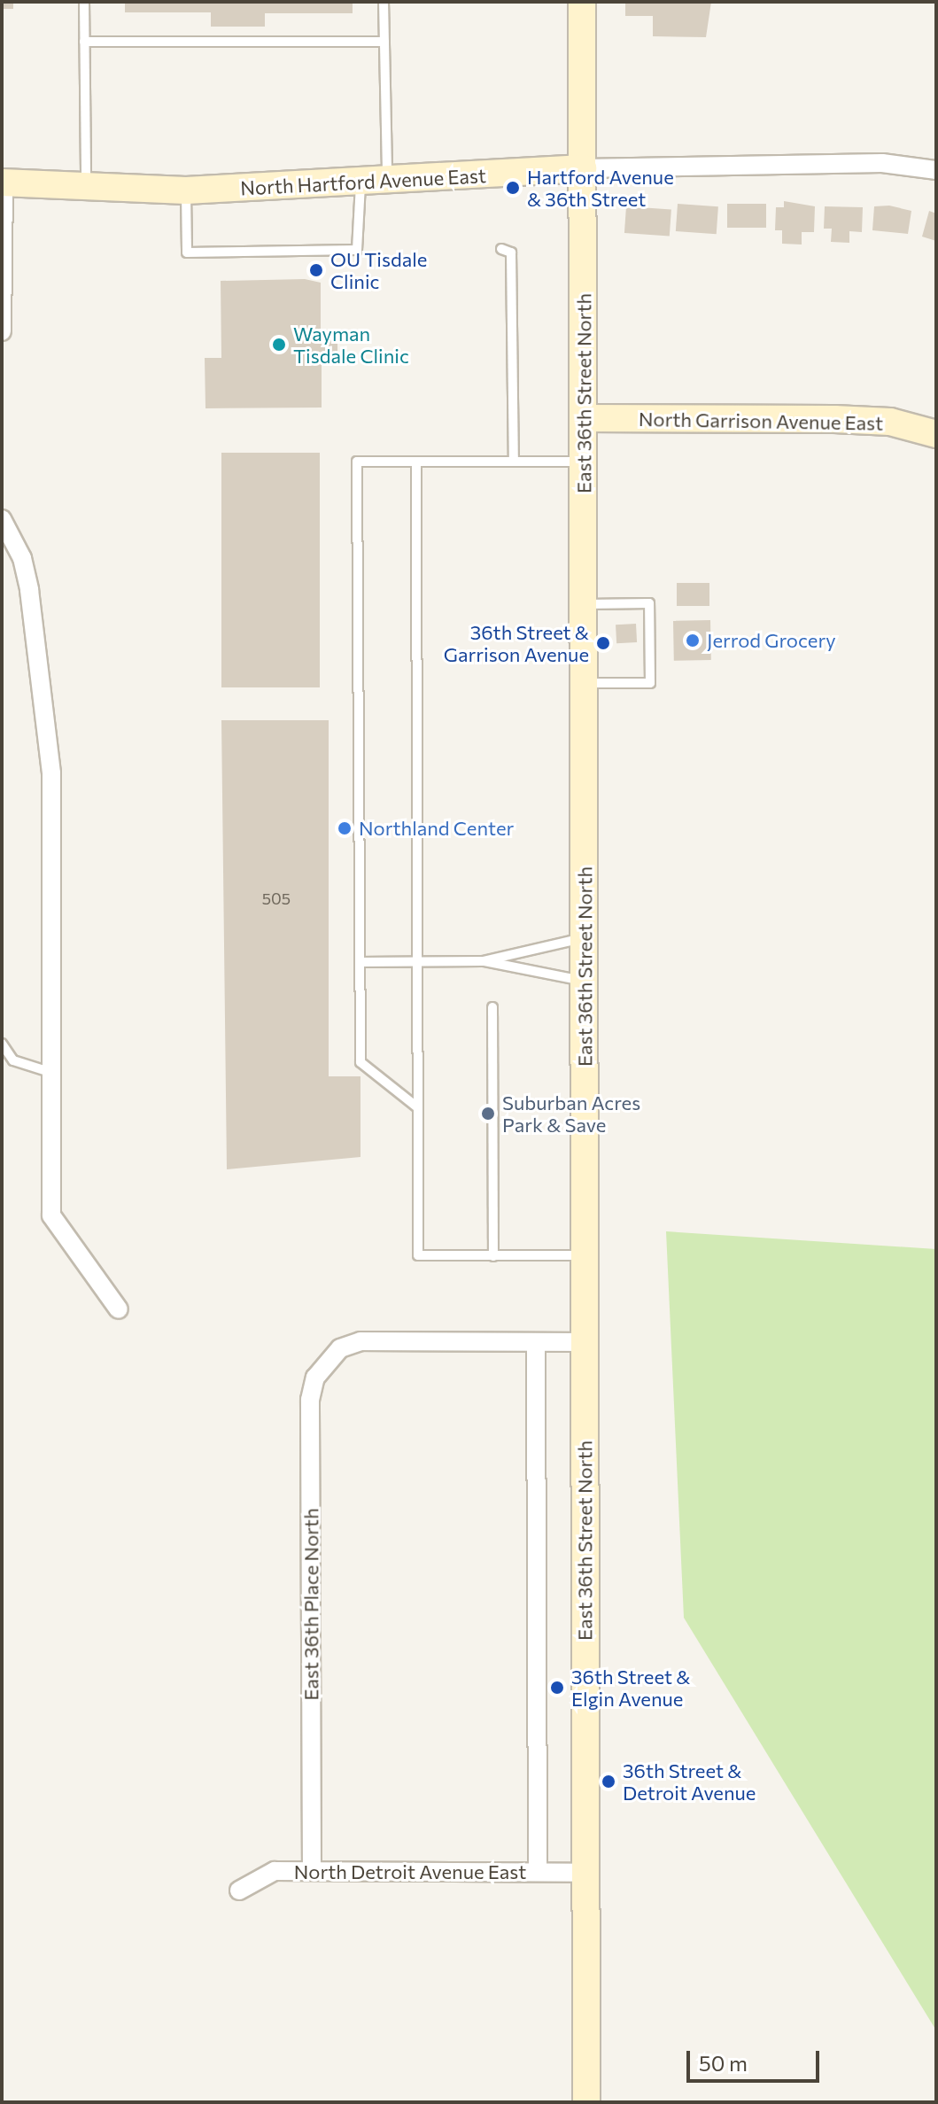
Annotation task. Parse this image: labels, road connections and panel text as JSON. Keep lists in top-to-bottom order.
{
  "streets": {
    "main road": ["North Hartford Avenue East", "East 36th Street North", "North Garrison Avenue East"],
    "street": ["East 36th Place North", "North Detroit Avenue East"]
  },
  "crossings": [
    ["North Hartford Avenue East", "East 36th Street North"],
    ["East 36th Street North", "North Garrison Avenue East"],
    ["East 36th Street North", "North Detroit Avenue East"],
    ["East 36th Place North", "North Detroit Avenue East"]
  ],
  "places": [
    "Hartford Avenue & 36th Street",
    "OU Tisdale Clinic",
    "Wayman Tisdale Clinic",
    "Jerrod Grocery",
    "36th Street & Garrison Avenue",
    "Northland Center",
    "Suburban Acres Park & Save",
    "36th Street & Elgin Avenue",
    "36th Street & Detroit Avenue"
  ],
  "house_numbers": ["505"],
  "scale_bar": "50 m"
}
